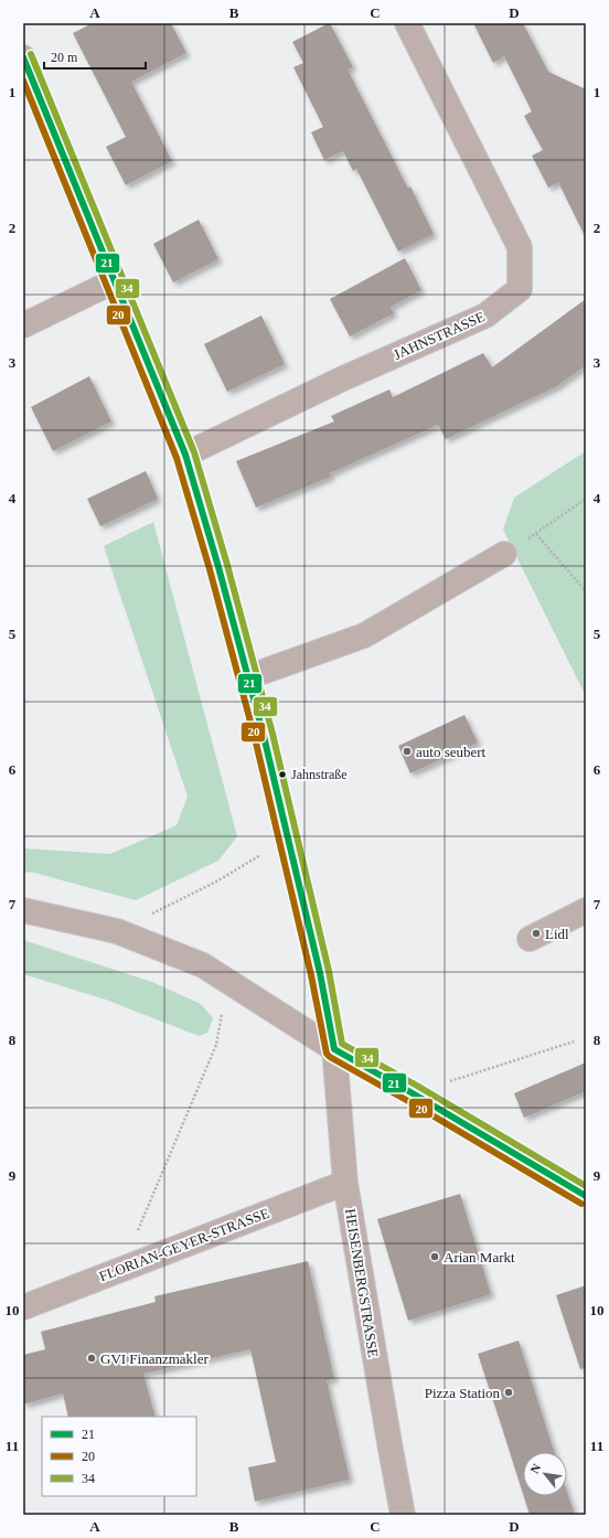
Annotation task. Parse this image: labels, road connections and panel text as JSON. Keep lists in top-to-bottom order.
{
  "streets": {
    "street": ["JAHNSTRASSE", "FLORIAN-GEYER-STRASSE", "HEISENBERGSTRASSE"]
  },
  "crossings": [
    ["JAHNSTRASSE", "HEISENBERGSTRASSE"],
    ["FLORIAN-GEYER-STRASSE", "HEISENBERGSTRASSE"]
  ],
  "places": [
    "auto seubert",
    "Jahnstraße",
    "Lidl",
    "Arian Markt",
    "GVI Finanzmakler",
    "Pizza Station"
  ],
  "lines": ["transit line 34", "transit line 21", "transit line 20"],
  "legend": ["21", "20", "34"],
  "scale_bar": "20 m",
  "north": "top left",
  "grid": {
    "columns": [
      "A",
      "B",
      "C",
      "D"
    ],
    "rows": [
      "1",
      "2",
      "3",
      "4",
      "5",
      "6",
      "7",
      "8",
      "9",
      "10",
      "11"
    ]
  }
}
